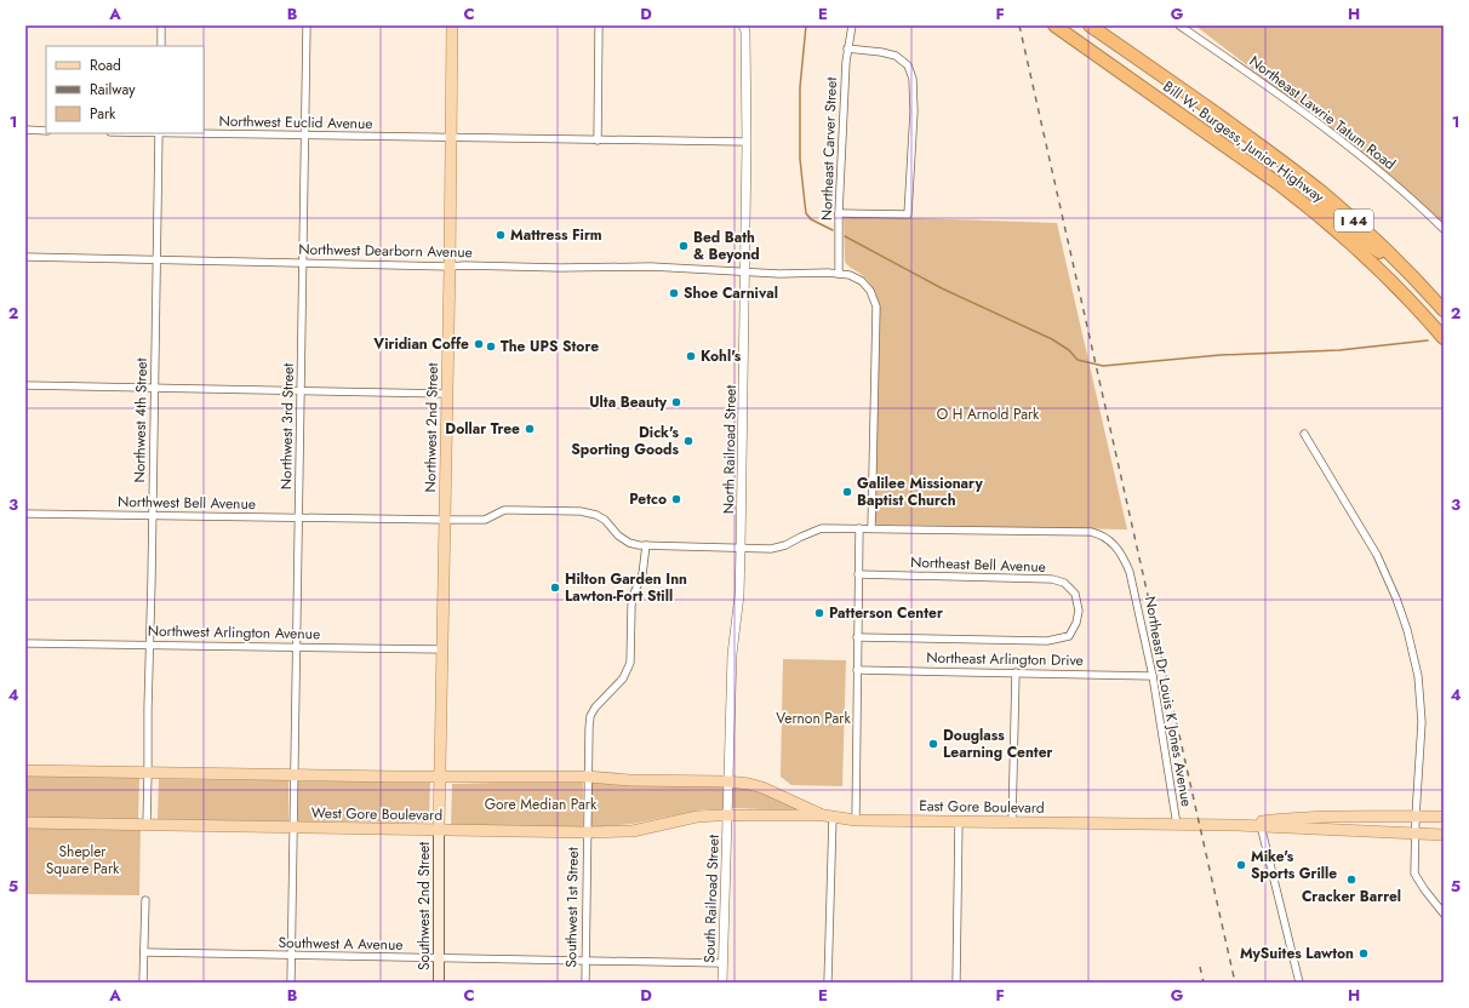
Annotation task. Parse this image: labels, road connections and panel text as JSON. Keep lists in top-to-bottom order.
{
  "streets": {
    "highway": ["Bill W. Burgess, Junior Highway", "I 44"],
    "main road": [
      "Northwest 2nd Street",
      "East Gore Boulevard",
      "West Gore Boulevard",
      "Southwest 2nd Street"
    ],
    "street": [
      "Northeast Lawrie Tatum Road",
      "Northwest Euclid Avenue",
      "Northeast Carver Street",
      "Northwest Dearborn Avenue",
      "Northwest 4th Street",
      "Northwest 3rd Street",
      "North Railroad Street",
      "Northwest Bell Avenue",
      "Northeast Bell Avenue",
      "Northwest Arlington Avenue",
      "Northeast Arlington Drive",
      "Northeast Dr Louis K Jones Avenue",
      "South Railroad Street",
      "Southwest 1st Street",
      "Southwest A Avenue"
    ]
  },
  "crossings": [
    ["Northwest Euclid Avenue", "Northwest 4th Street"],
    ["Northwest Euclid Avenue", "Northwest 3rd Street"],
    ["Northwest Euclid Avenue", "Northwest 2nd Street"],
    ["Northwest Euclid Avenue", "North Railroad Street"],
    ["Northeast Carver Street", "Northwest Dearborn Avenue"],
    ["Northwest Dearborn Avenue", "Northwest 4th Street"],
    ["Northwest Dearborn Avenue", "Northwest 3rd Street"],
    ["Northwest Dearborn Avenue", "Northwest 2nd Street"],
    ["Northwest Dearborn Avenue", "North Railroad Street"],
    ["Northwest Dearborn Avenue", "Northeast Dr Louis K Jones Avenue"],
    ["Northwest 4th Street", "Northwest Bell Avenue"],
    ["Northwest 4th Street", "Northwest Arlington Avenue"],
    ["Northwest 4th Street", "West Gore Boulevard"],
    ["Northwest 3rd Street", "Northwest Bell Avenue"],
    ["Northwest 3rd Street", "Northwest Arlington Avenue"],
    ["Northwest 3rd Street", "West Gore Boulevard"],
    ["Northwest 3rd Street", "Southwest A Avenue"],
    ["Northwest 2nd Street", "Northwest Bell Avenue"],
    ["Northwest 2nd Street", "Northwest Arlington Avenue"],
    ["Northwest 2nd Street", "West Gore Boulevard"],
    ["Northwest 2nd Street", "Southwest 2nd Street"],
    ["North Railroad Street", "Northwest Bell Avenue"],
    ["North Railroad Street", "East Gore Boulevard"],
    ["North Railroad Street", "West Gore Boulevard"],
    ["North Railroad Street", "South Railroad Street"],
    ["Northwest Bell Avenue", "Southwest 1st Street"],
    ["Northeast Bell Avenue", "Northeast Arlington Drive"],
    ["Northeast Arlington Drive", "Northeast Dr Louis K Jones Avenue"],
    ["Northeast Dr Louis K Jones Avenue", "East Gore Boulevard"],
    ["East Gore Boulevard", "West Gore Boulevard"],
    ["East Gore Boulevard", "South Railroad Street"],
    ["West Gore Boulevard", "South Railroad Street"],
    ["West Gore Boulevard", "Southwest 2nd Street"],
    ["West Gore Boulevard", "Southwest 1st Street"],
    ["South Railroad Street", "Southwest A Avenue"],
    ["Southwest 2nd Street", "Southwest A Avenue"],
    ["Southwest 1st Street", "Southwest A Avenue"]
  ],
  "parks": [
    "O H Arnold Park",
    "Vernon Park",
    "Gore Median Park",
    "Shepler Square Park"
  ],
  "places": [
    "Mattress Firm",
    "Bed Bath & Beyond",
    "Shoe Carnival",
    "Viridian Coffe",
    "The UPS Store",
    "Kohl's",
    "Ulta Beauty",
    "Dollar Tree",
    "Dick's Sporting Goods",
    "Galilee Missionary Baptist Church",
    "Petco",
    "Hilton Garden Inn Lawton-Fort Still",
    "Patterson Center",
    "Douglass Learning Center",
    "Mike's Sports Grille",
    "Cracker Barrel",
    "MySuites Lawton"
  ],
  "legend": ["Road", "Railway", "Park"],
  "grid": {
    "columns": [
      "A",
      "B",
      "C",
      "D",
      "E",
      "F",
      "G",
      "H"
    ],
    "rows": [
      "1",
      "2",
      "3",
      "4",
      "5"
    ]
  }
}
